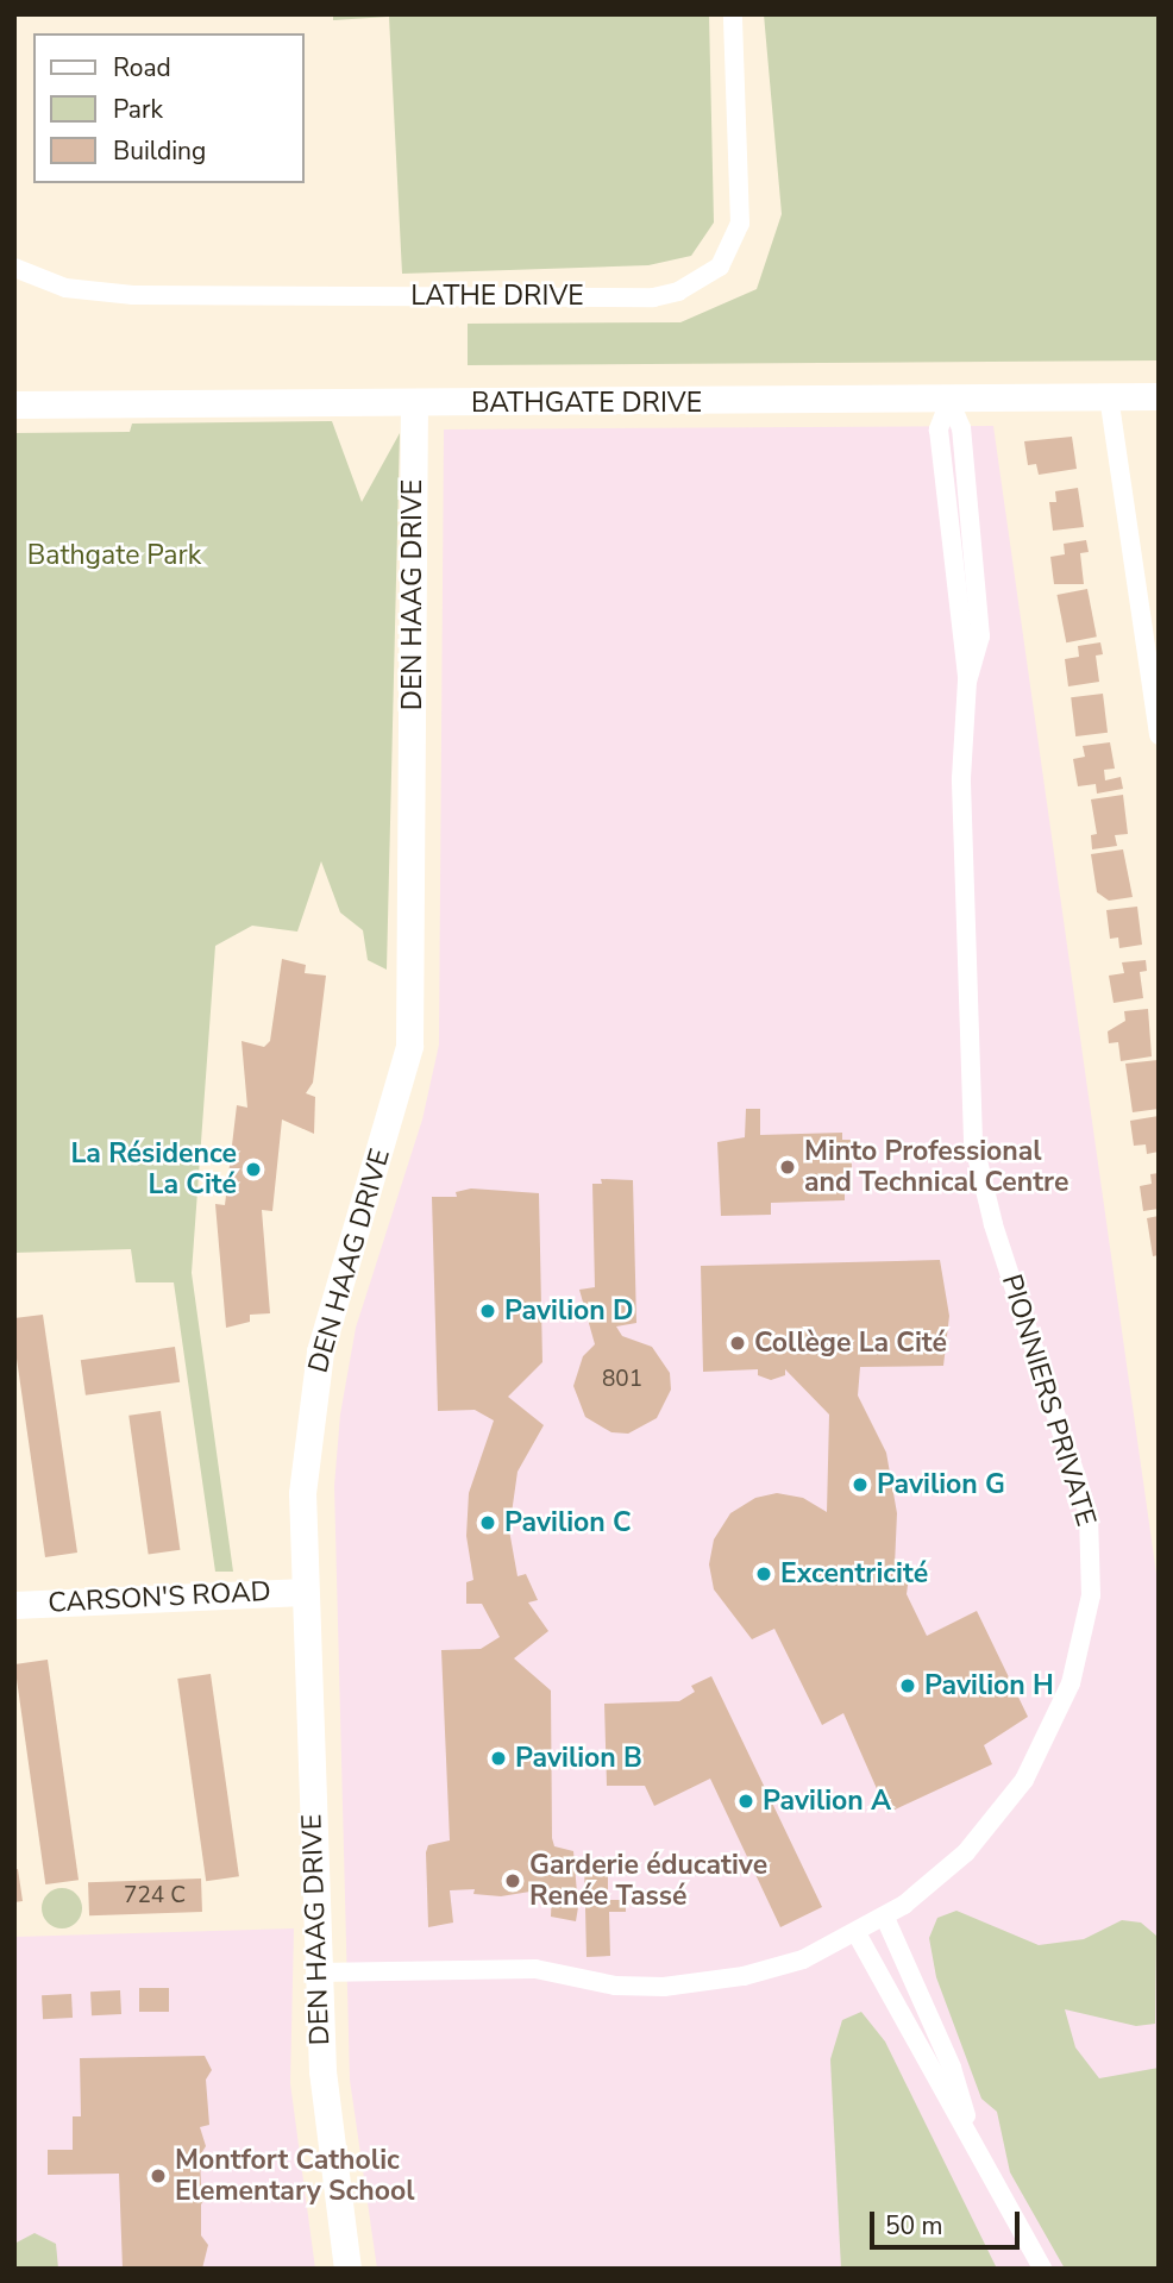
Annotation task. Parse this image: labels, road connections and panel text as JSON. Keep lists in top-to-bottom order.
{
  "streets": {
    "street": [
      "LATHE DRIVE",
      "BATHGATE DRIVE",
      "DEN HAAG DRIVE",
      "PIONNIERS PRIVATE",
      "CARSON'S ROAD"
    ]
  },
  "crossings": [
    ["BATHGATE DRIVE", "DEN HAAG DRIVE"],
    ["BATHGATE DRIVE", "PIONNIERS PRIVATE"],
    ["DEN HAAG DRIVE", "PIONNIERS PRIVATE"],
    ["DEN HAAG DRIVE", "CARSON'S ROAD"]
  ],
  "parks": ["Bathgate Park"],
  "places": [
    "Minto Professional and Technical Centre",
    "La Résidence La Cité",
    "Pavilion D",
    "Collège La Cité",
    "Pavilion G",
    "Pavilion C",
    "Excentricité",
    "Pavilion H",
    "Pavilion B",
    "Pavilion A",
    "Garderie éducative Renée Tassé",
    "Montfort Catholic Elementary School"
  ],
  "house_numbers": ["801", "724 C"],
  "legend": ["Road", "Park", "Building"],
  "scale_bar": "50 m"
}
